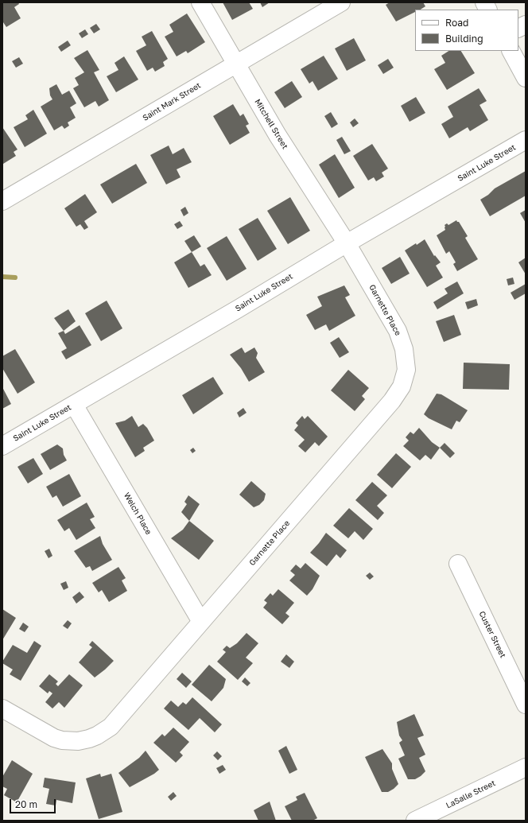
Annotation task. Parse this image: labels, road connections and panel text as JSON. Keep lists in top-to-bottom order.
{
  "streets": {
    "street": [
      "Saint Mark Street",
      "Mitchell Street",
      "Saint Luke Street",
      "Garnette Place",
      "Welch Place",
      "Custer Street",
      "LaSalle Street"
    ]
  },
  "crossings": [
    ["Saint Mark Street", "Mitchell Street"],
    ["Mitchell Street", "Saint Luke Street"],
    ["Mitchell Street", "Garnette Place"],
    ["Saint Luke Street", "Garnette Place"],
    ["Saint Luke Street", "Welch Place"],
    ["Garnette Place", "Welch Place"]
  ],
  "legend": ["Road", "Building"],
  "scale_bar": "20 m"
}
